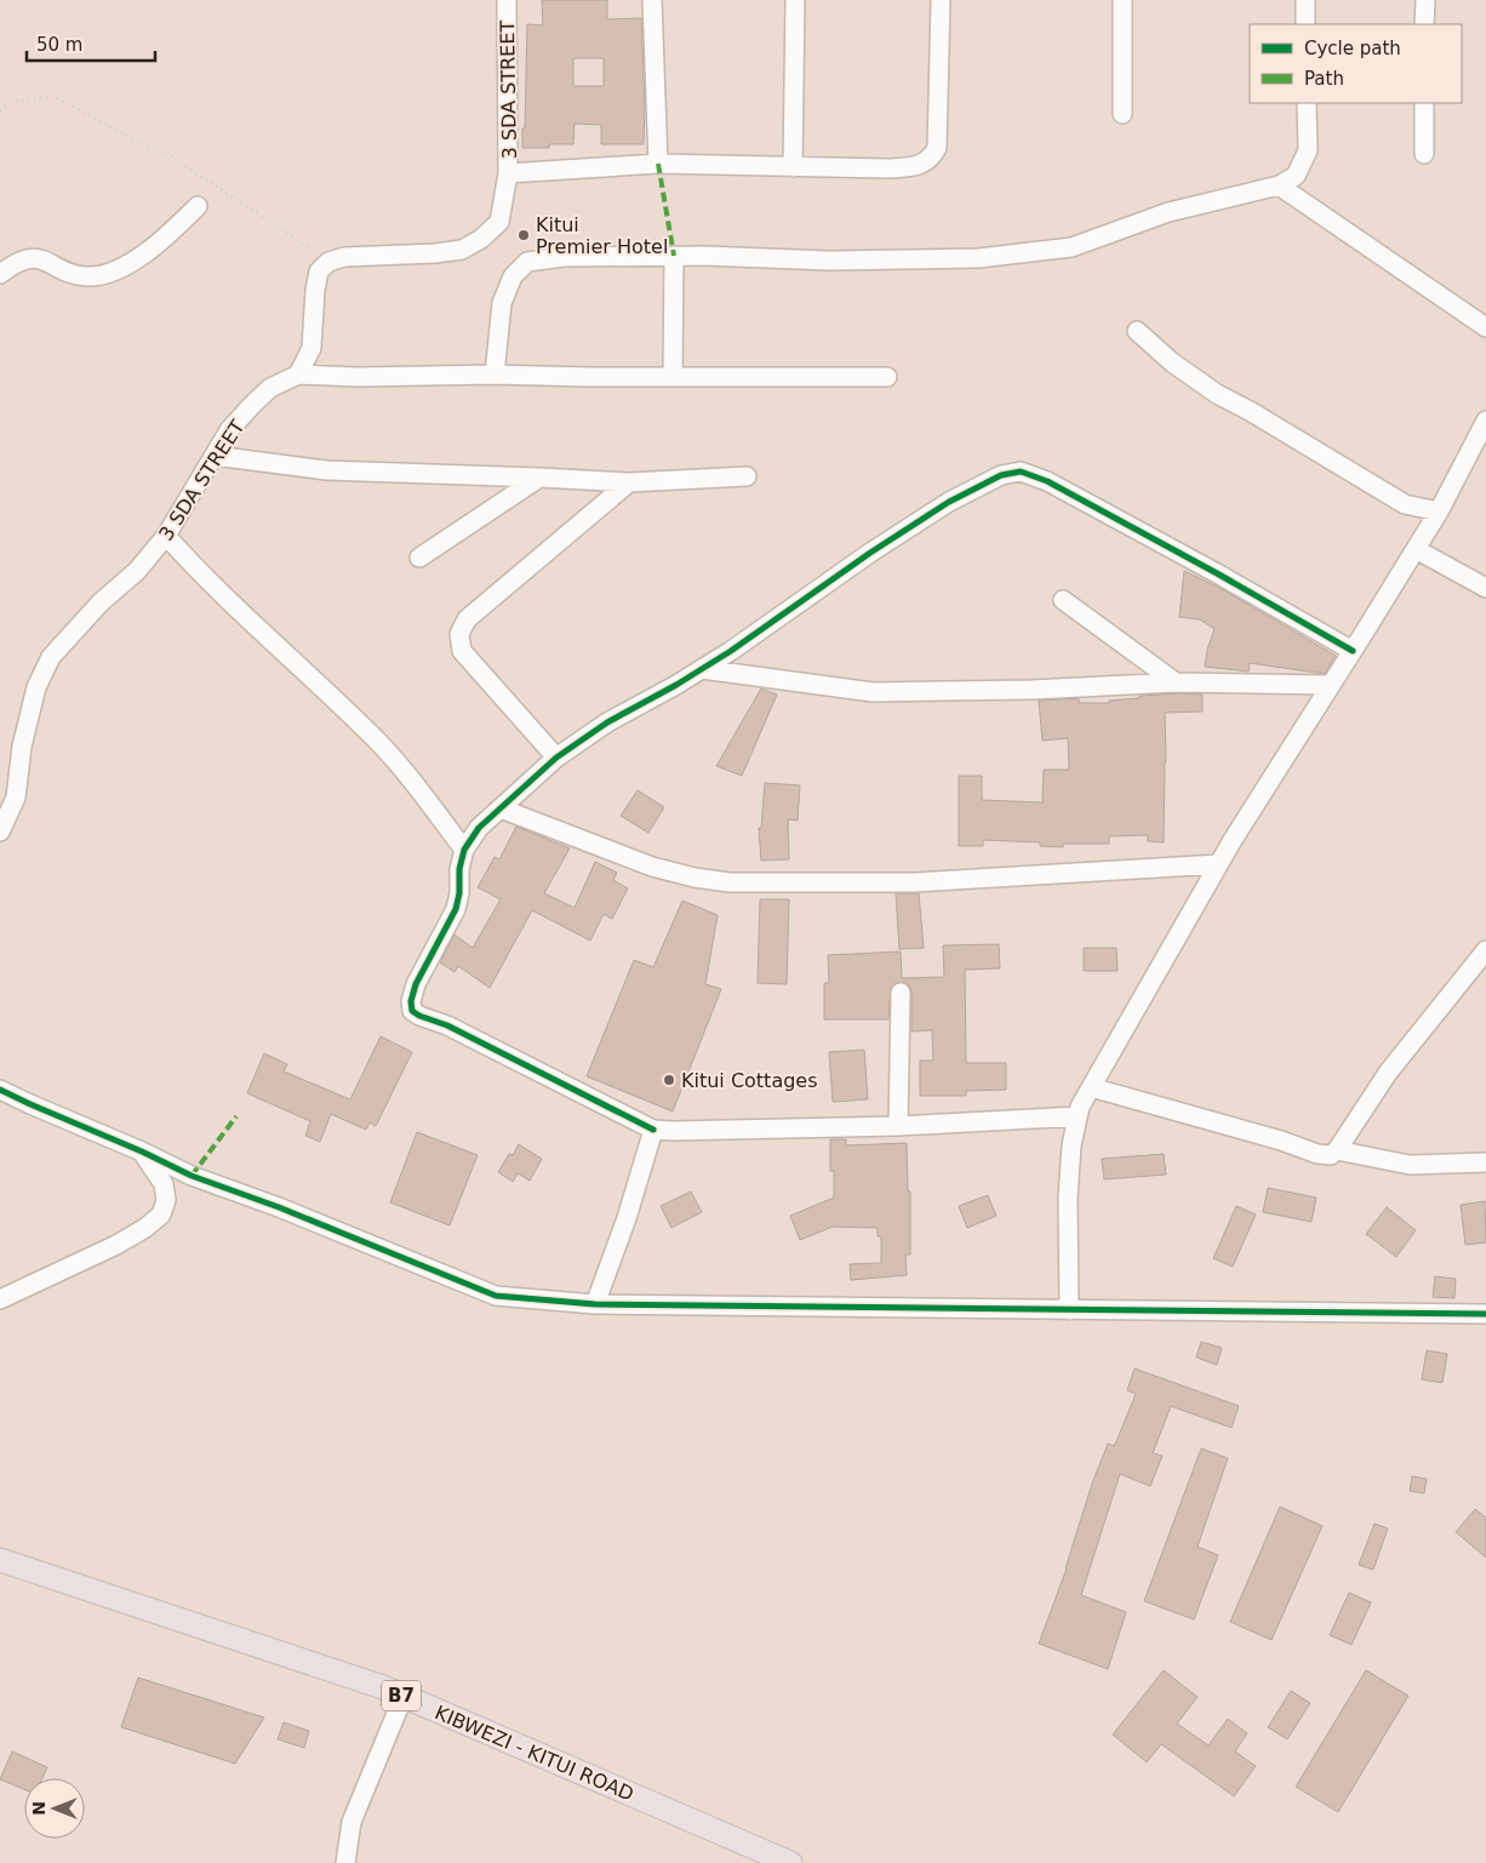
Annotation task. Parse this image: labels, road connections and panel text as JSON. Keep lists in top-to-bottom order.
{
  "streets": {
    "main road": ["B7", "KIBWEZI - KITUI ROAD"],
    "street": ["3 SDA STREET"]
  },
  "places": ["Kitui Premier Hotel", "Kitui Cottages"],
  "legend": ["Cycle path", "Path"],
  "scale_bar": "50 m",
  "north": "left"
}
